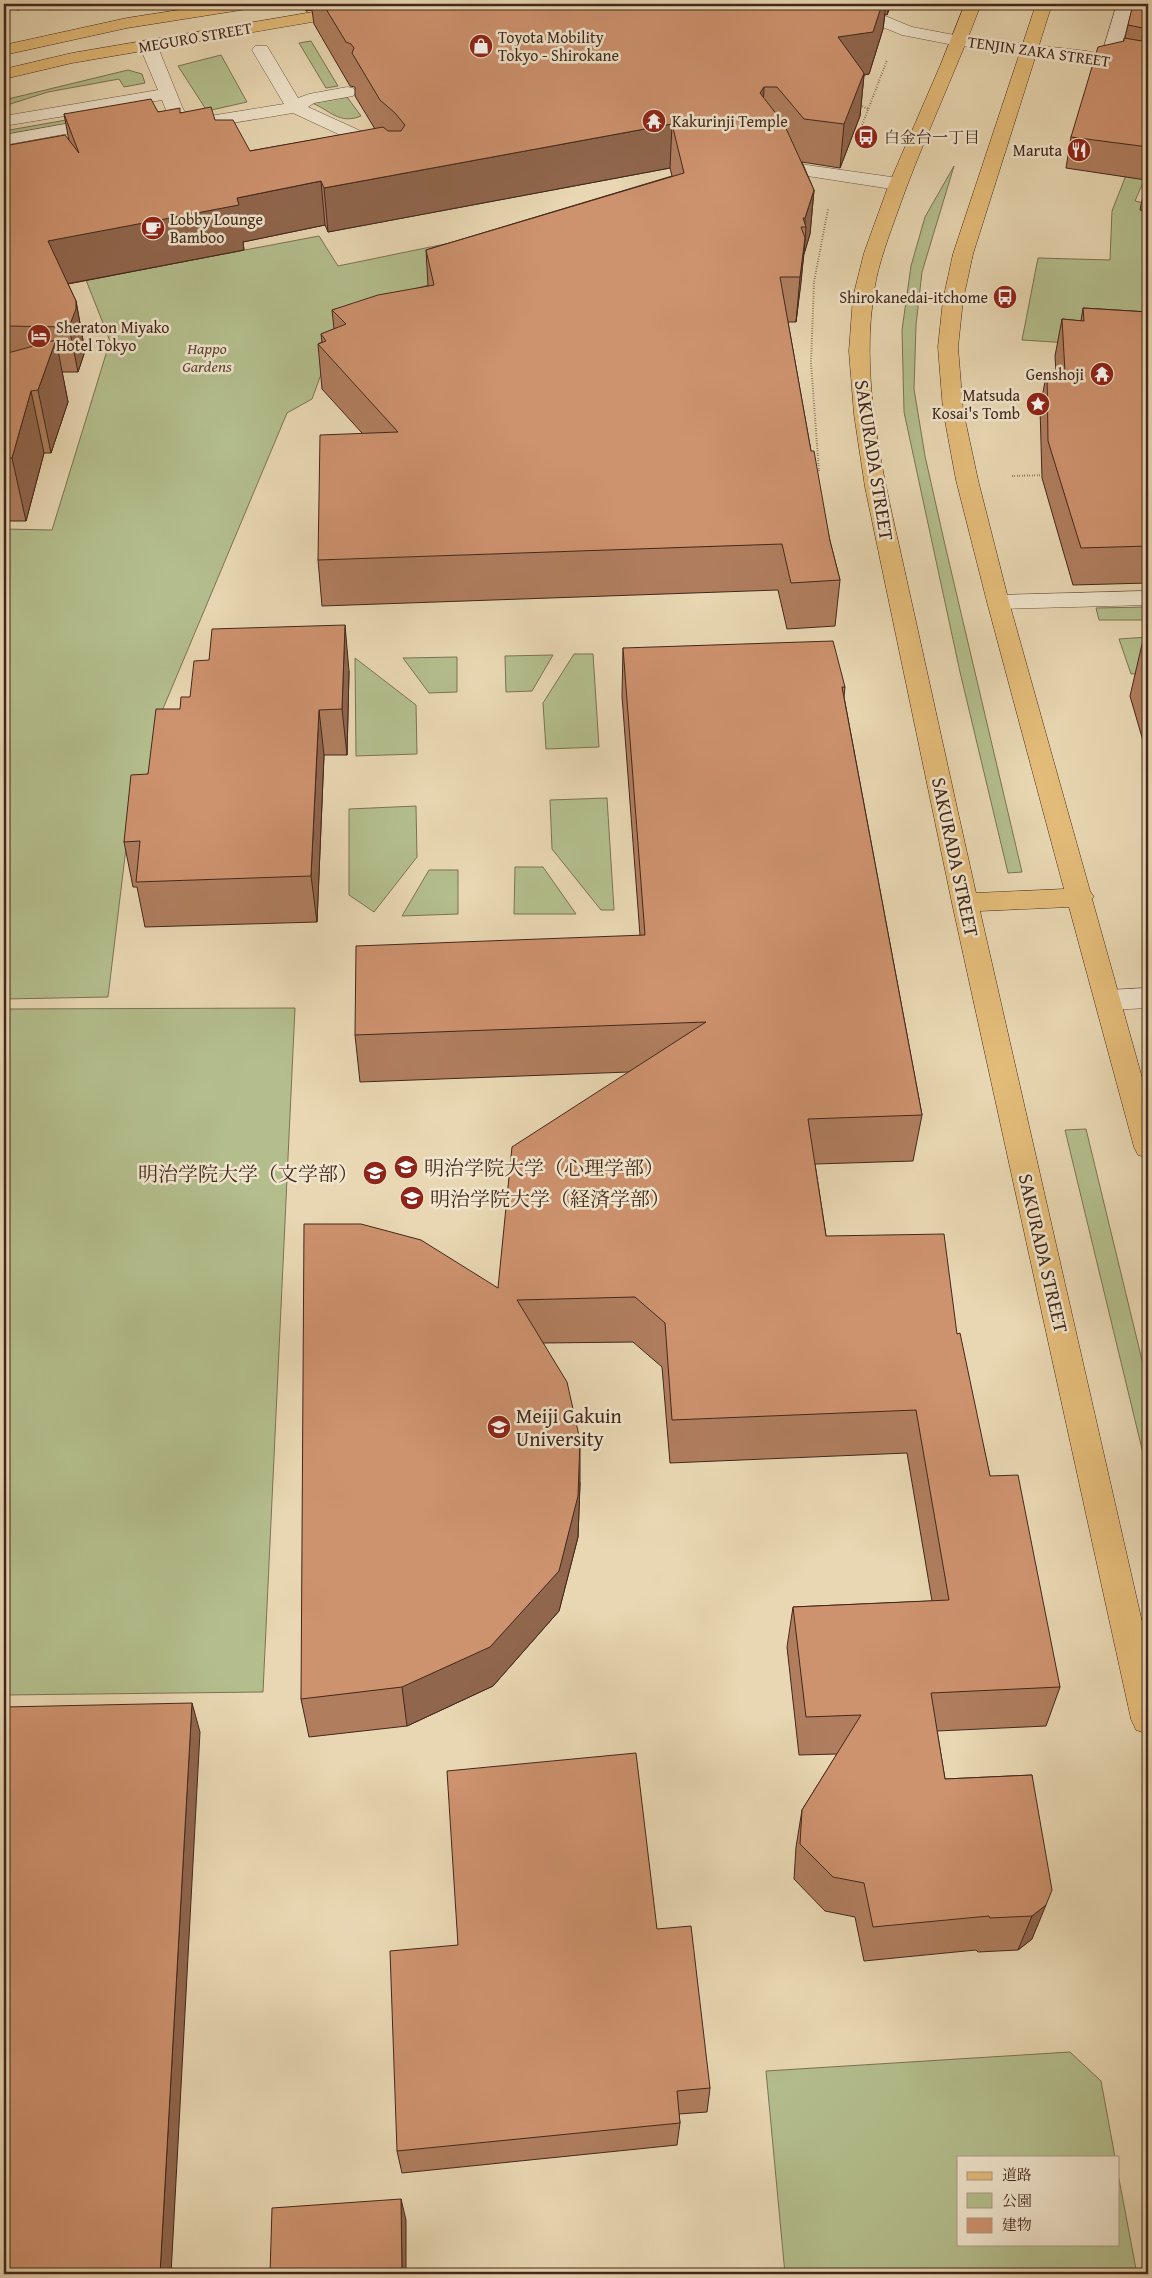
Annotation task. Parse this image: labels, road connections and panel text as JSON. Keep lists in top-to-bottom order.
{
  "streets": {
    "main road": ["MEGURO STREET", "SAKURADA STREET"],
    "street": ["TENJIN ZAKA STREET"]
  },
  "crossings": [
    ["TENJIN ZAKA STREET", "SAKURADA STREET"]
  ],
  "parks": ["Happo Gardens"],
  "places": {
    "shop": ["Toyota Mobility Tokyo - Shirokane"],
    "temple": ["Kakurinji Temple", "Genshoji"],
    "bus stop": ["白金台一丁目", "Shirokanedai-itchome"],
    "restaurant": ["Maruta"],
    "cafe": ["Lobby Lounge Bamboo"],
    "hotel": ["Sheraton Miyako Hotel Tokyo"],
    "place": ["Matsuda Kosai's Tomb"],
    "school or university": [
      "明治学院大学（心理学部）",
      "明治学院大学（文学部）",
      "明治学院大学（経済学部）",
      "Meiji Gakuin University"
    ]
  },
  "legend": ["道路", "公園", "建物"]
}
